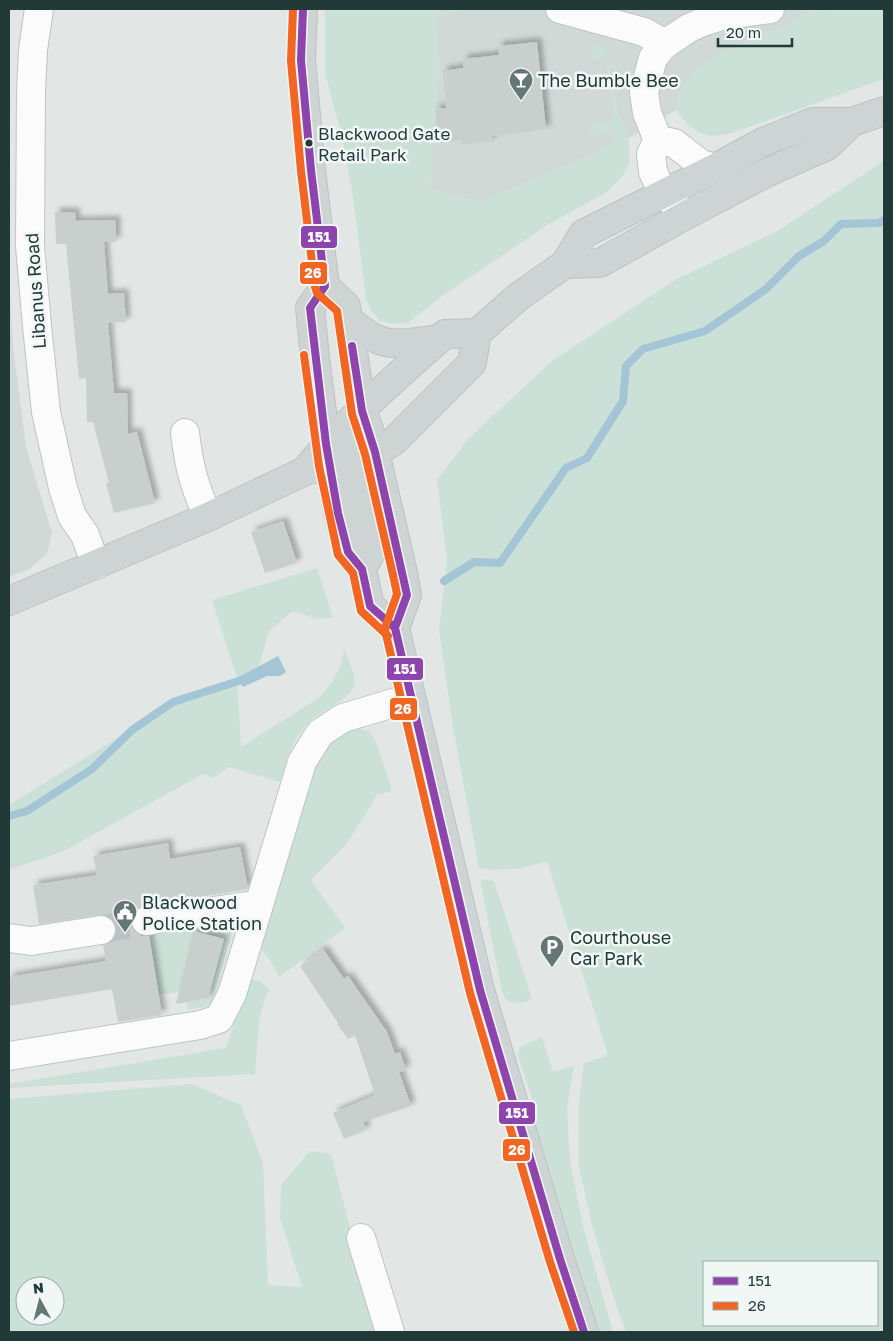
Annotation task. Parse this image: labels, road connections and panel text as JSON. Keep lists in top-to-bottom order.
{
  "streets": {
    "street": ["Libanus Road"]
  },
  "places": {
    "bar": ["The Bumble Bee"],
    "other": ["Blackwood Gate Retail Park"],
    "public building": ["Blackwood Police Station"],
    "parking": ["Courthouse Car Park"]
  },
  "lines": ["transit line 151", "transit line 26"],
  "legend": ["151", "26"],
  "scale_bar": "20 m",
  "north": "top"
}
